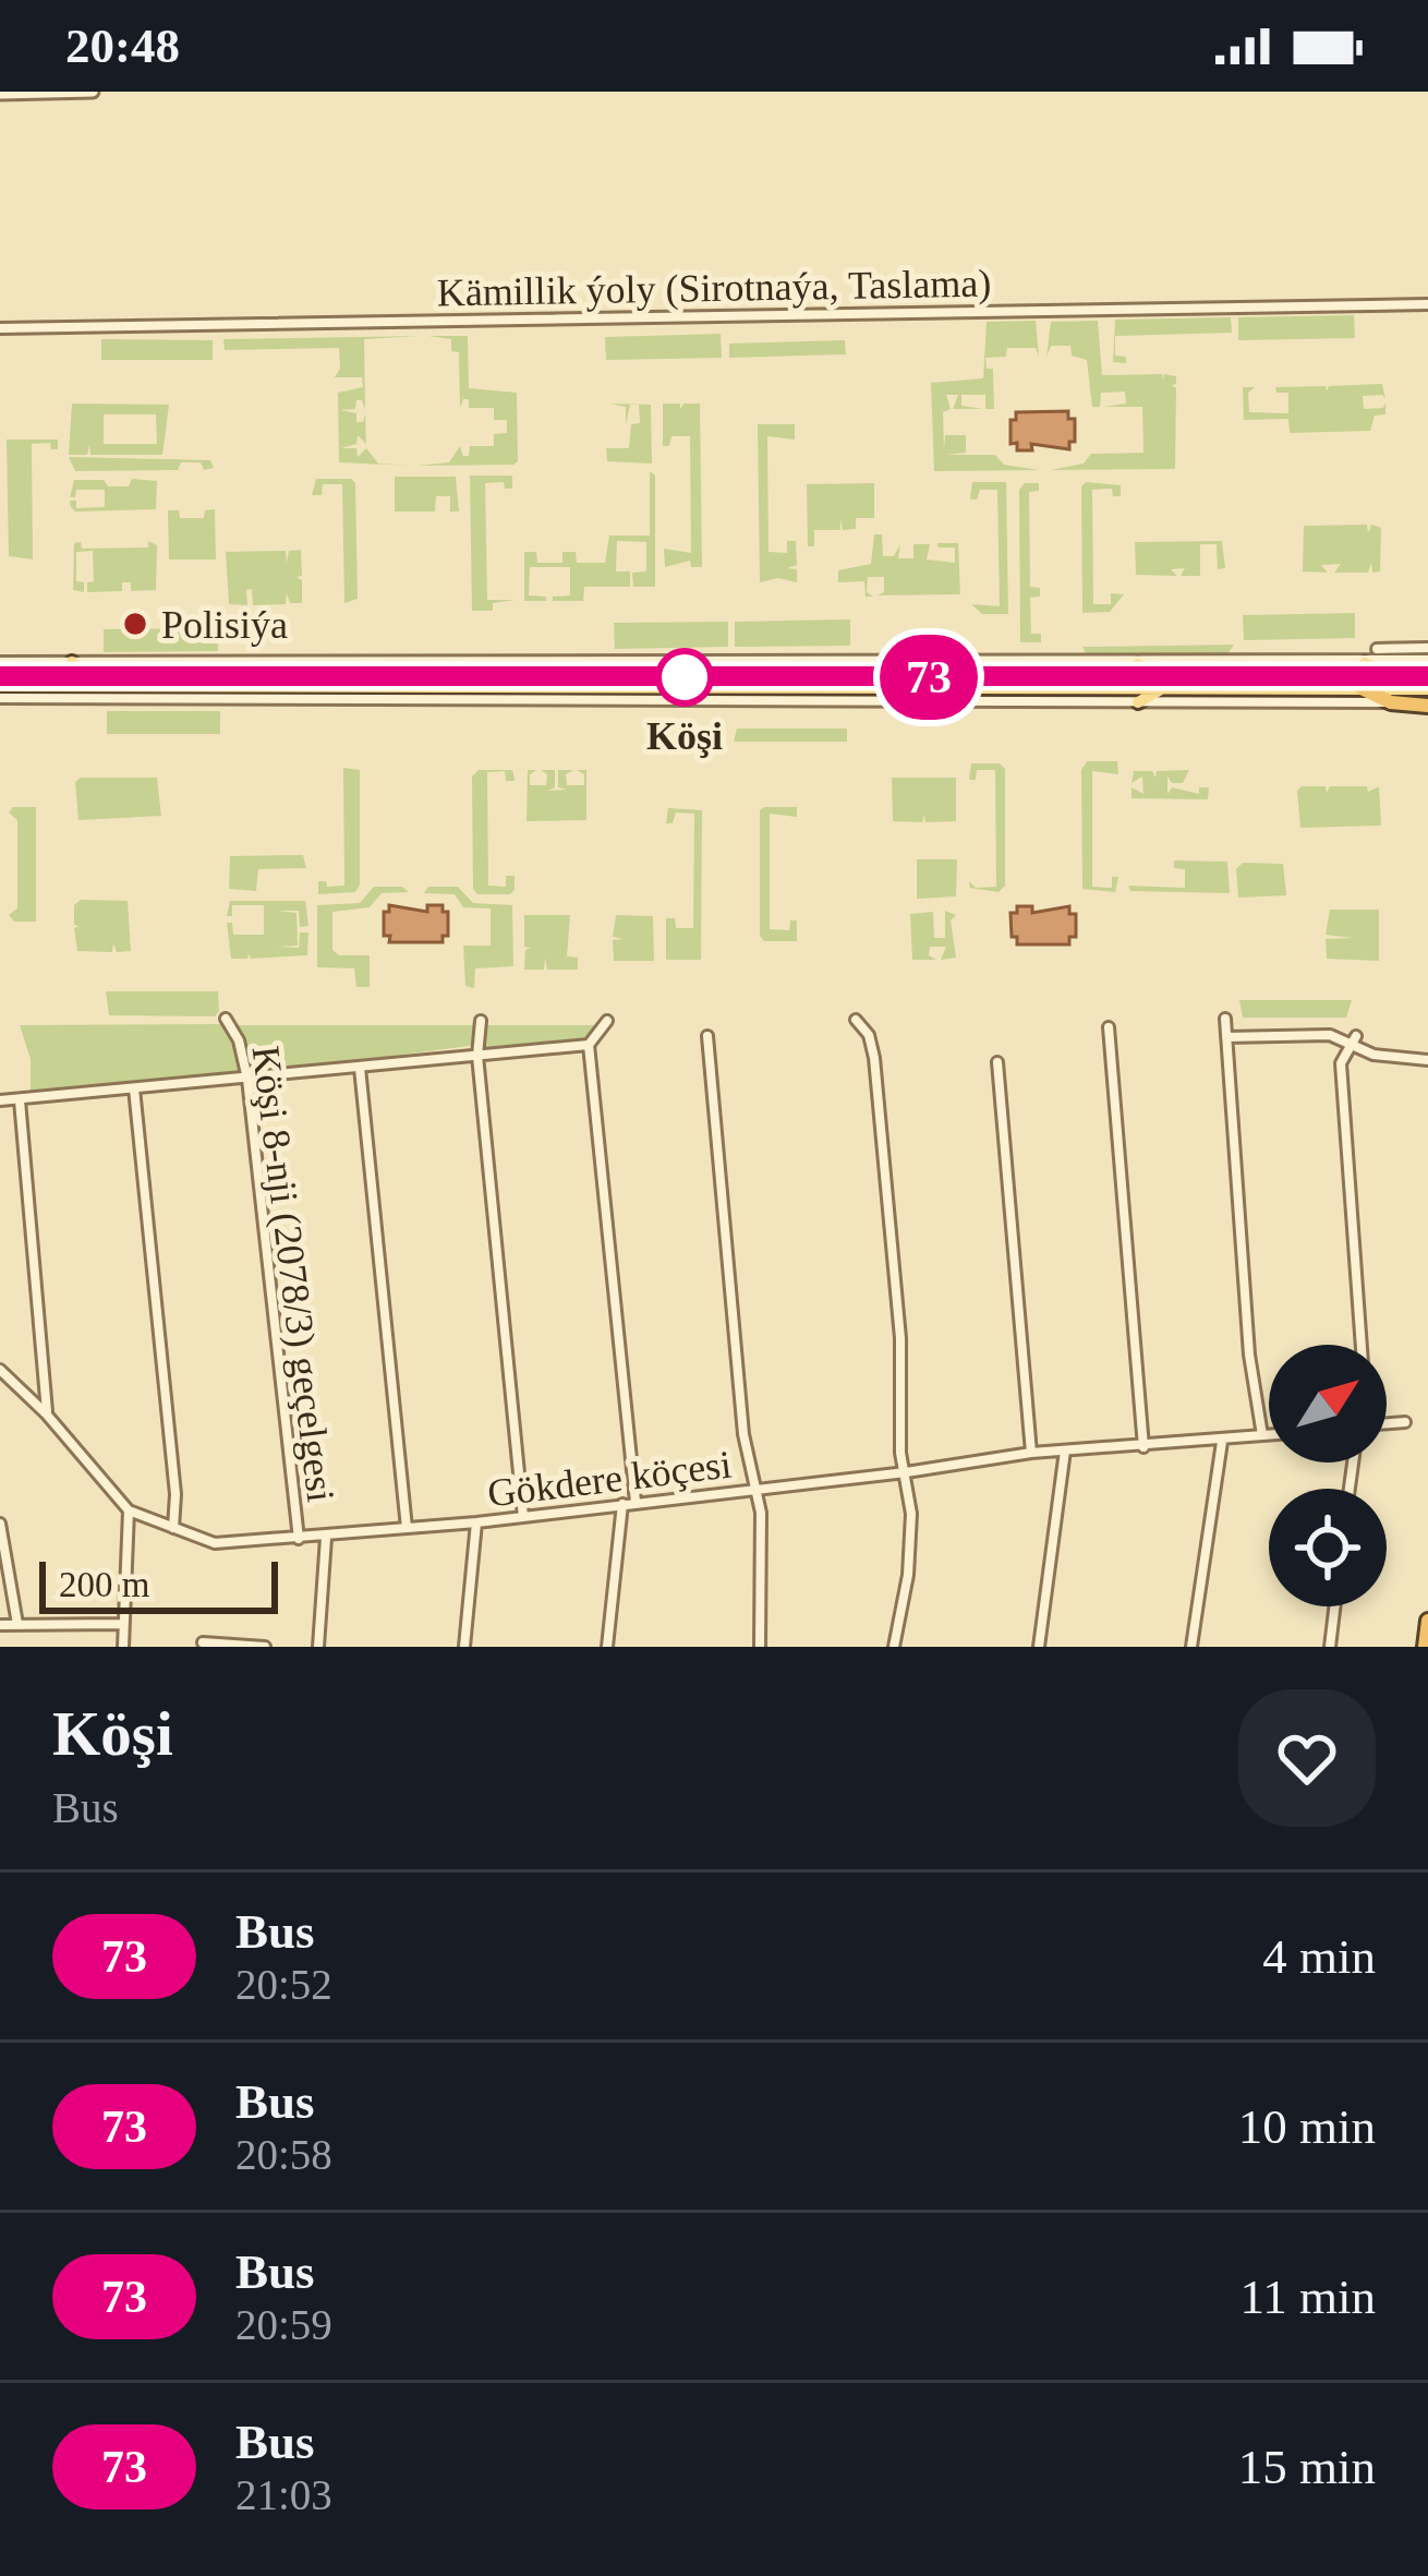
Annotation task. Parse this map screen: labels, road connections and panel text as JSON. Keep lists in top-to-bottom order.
{
  "streets": {
    "street": ["Kämillik ýoly (Sirotnaýa, Taslama)", "Köşi 8-nji (2078/3) geçelgesi", "Gökdere köçesi"]
  },
  "crossings": [
    ["Köşi 8-nji (2078/3) geçelgesi", "Gökdere köçesi"]
  ],
  "places": ["Polisiýa", "Köşi"],
  "lines": ["bus line 73"],
  "scale_bar": "200 m",
  "north": "top right",
  "page": {
    "status": "20:48",
    "on_map": "73",
    "scale": "200 m",
    "heading": ["Köşi", "Bus"],
    "list": [
      {
        "mark": "73",
        "name": "Bus",
        "note": "20:52",
        "value": "4 min"
      },
      {
        "mark": "73",
        "name": "Bus",
        "note": "20:58",
        "value": "10 min"
      },
      {
        "mark": "73",
        "name": "Bus",
        "note": "20:59",
        "value": "11 min"
      },
      {
        "mark": "73",
        "name": "Bus",
        "note": "21:03",
        "value": "15 min"
      }
    ]
  }
}
